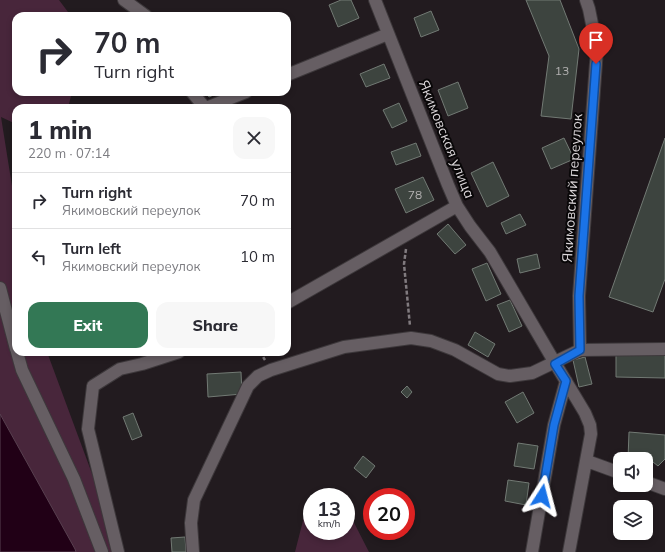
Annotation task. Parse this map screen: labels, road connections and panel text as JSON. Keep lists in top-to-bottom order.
{
  "streets": {
    "street": ["Якимовская улица", "Якимовский переулок"]
  },
  "house_numbers": ["13", "78"],
  "page": {
    "turn": ["70 m", "Turn right"],
    "heading": ["1 min", "220 m · 07:14"],
    "list": [
      {
        "name": "Turn right",
        "note": "Якимовский переулок",
        "value": "70 m"
      },
      {
        "name": "Turn left",
        "note": "Якимовский переулок",
        "value": "10 m"
      }
    ],
    "buttons": ["Exit", "Share"],
    "speed": "13 km/h",
    "limit": "20"
  }
}
